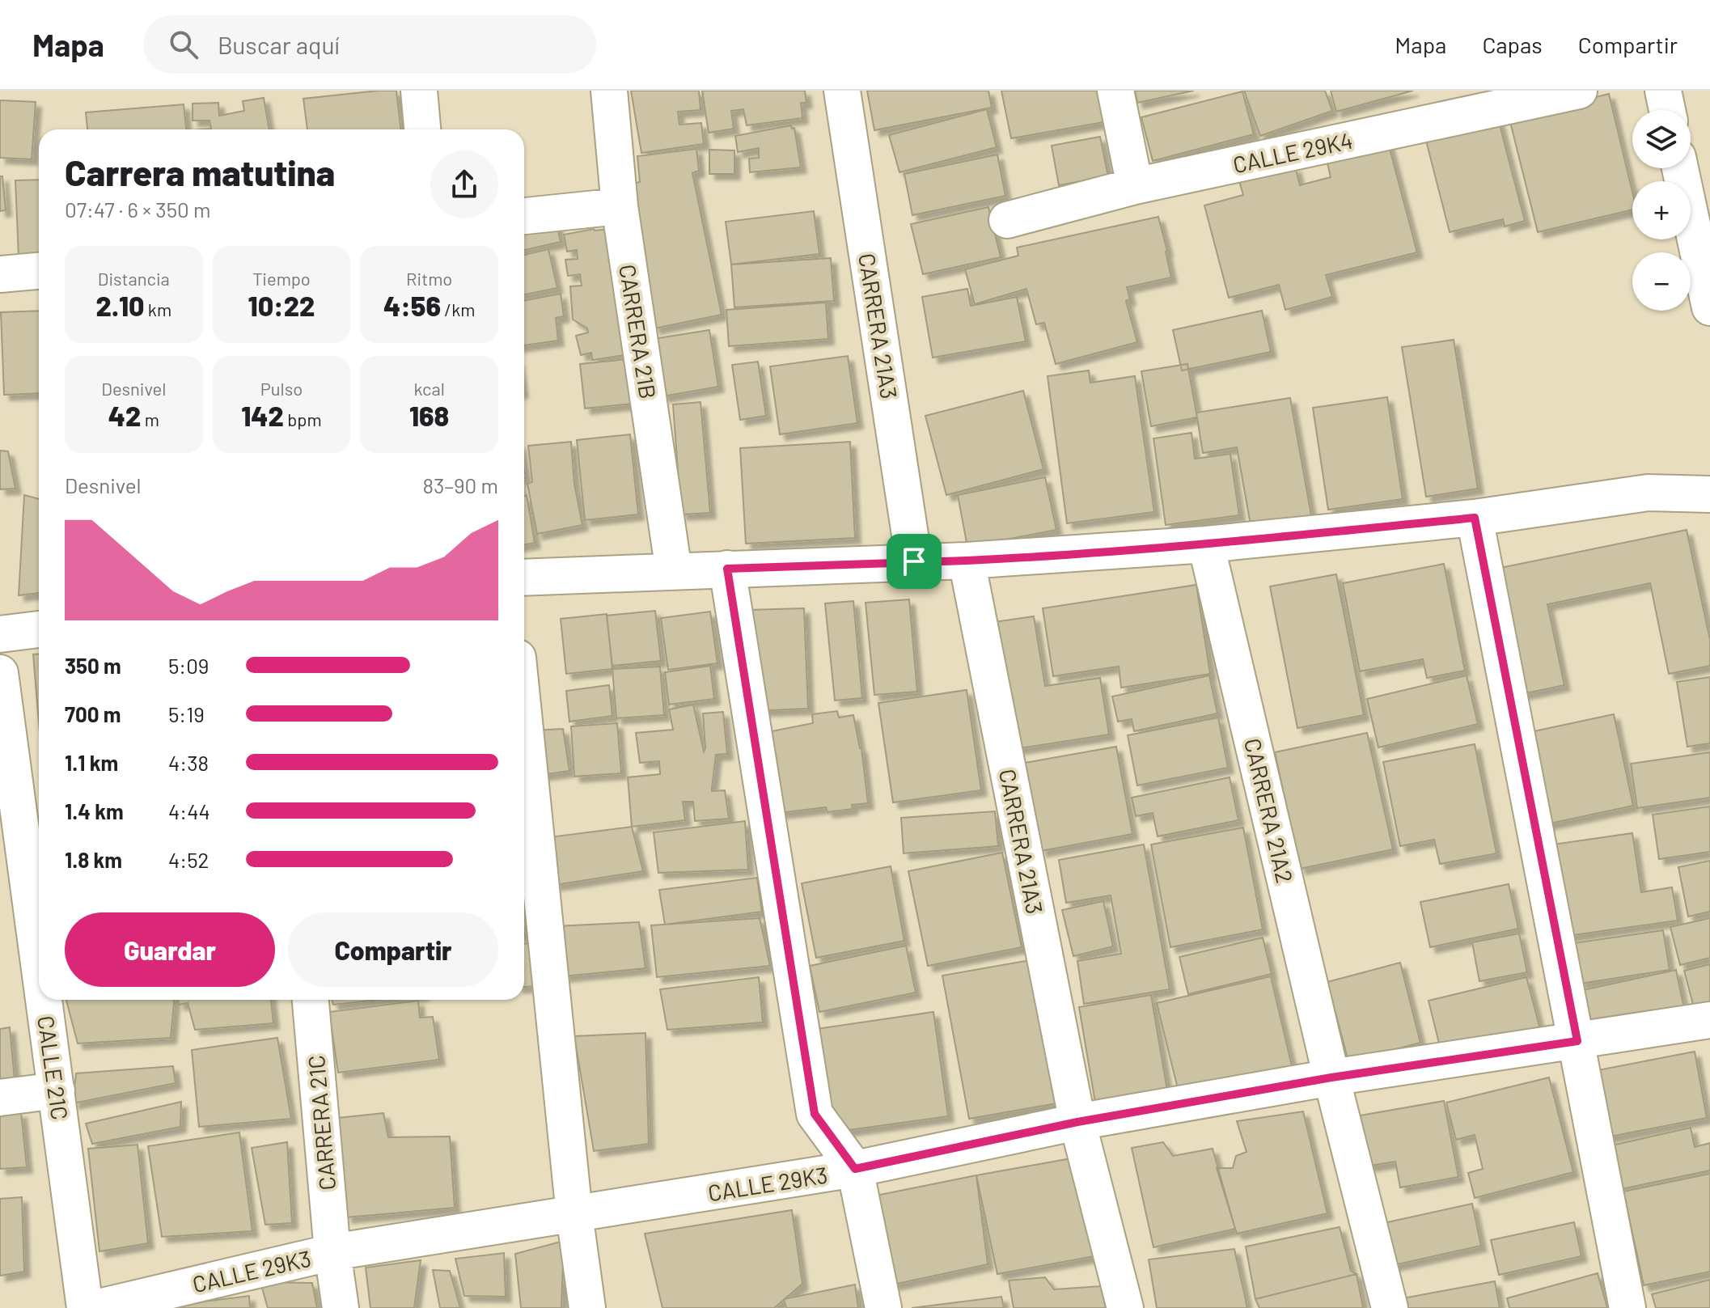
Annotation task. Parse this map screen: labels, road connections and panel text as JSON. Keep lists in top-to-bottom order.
{
  "streets": {
    "street": [
      "CALLE 29K4",
      "CARRERA 21A3",
      "CARRERA 21B",
      "CARRERA 21A2",
      "CALLE 21C",
      "CARRERA 21C",
      "CALLE 29K3"
    ]
  },
  "crossings": [
    ["CARRERA 21A3", "CALLE 29K3"],
    ["CARRERA 21A2", "CALLE 29K3"],
    ["CARRERA 21C", "CALLE 29K3"]
  ],
  "page": {
    "header": "Mapa",
    "search": "Buscar aquí",
    "nav": ["Mapa", "Capas", "Compartir"],
    "map_buttons": ["+", "−"],
    "heading": ["Carrera matutina", "07:47 · 6 × 350 m"],
    "stats": [
      ["Distancia", "2.10 km"],
      ["Tiempo", "10:22"],
      ["Ritmo", "4:56 /km"],
      ["Desnivel", "42 m"],
      ["Pulso", "142 bpm"],
      ["kcal", "168"]
    ],
    "chart": ["Desnivel", "83–90 m"],
    "list": [
      {
        "name": "350 m",
        "note": "5:09"
      },
      {
        "name": "700 m",
        "note": "5:19"
      },
      {
        "name": "1.1 km",
        "note": "4:38"
      },
      {
        "name": "1.4 km",
        "note": "4:44"
      },
      {
        "name": "1.8 km",
        "note": "4:52"
      }
    ],
    "buttons": ["Guardar", "Compartir"]
  }
}
